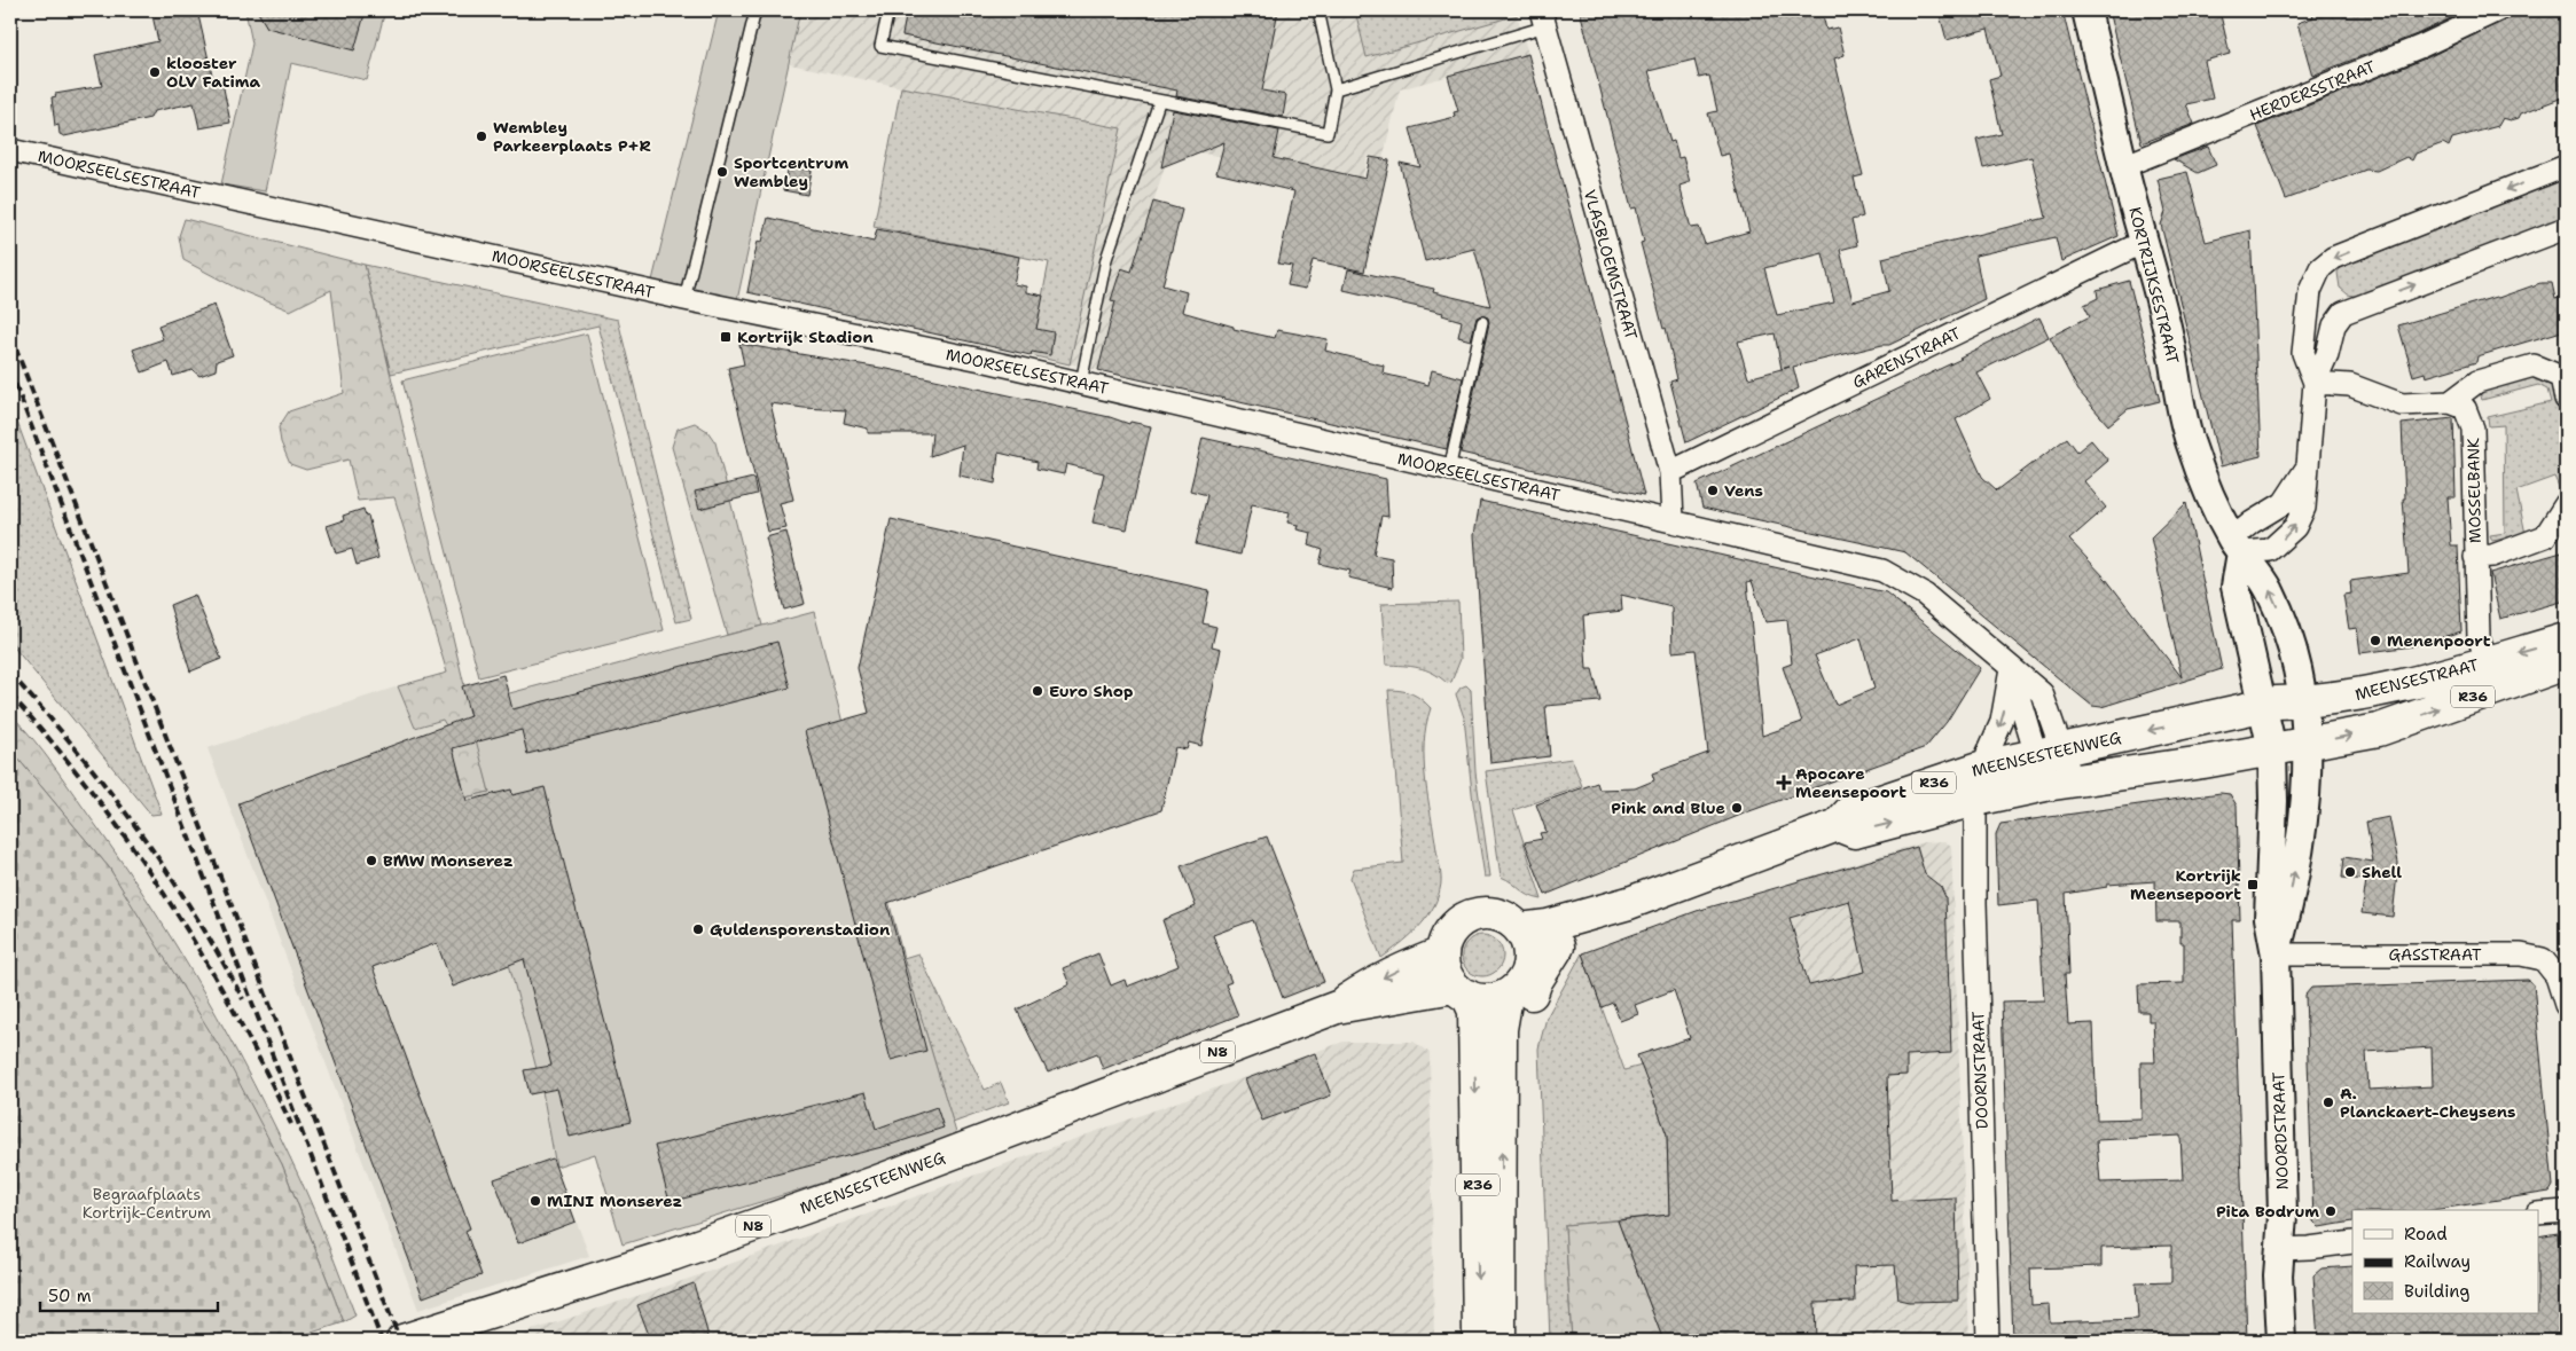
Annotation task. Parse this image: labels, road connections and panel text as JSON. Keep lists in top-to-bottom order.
{
  "streets": {
    "main road": [
      "MEENSESTRAAT",
      "R36",
      "MEENSESTEENWEG",
      "N8"
    ],
    "street": [
      "HERDERSSTRAAT",
      "MOORSEELSESTRAAT",
      "VLASBLOEMSTRAAT",
      "KORTRIJKSESTRAAT",
      "GARENSTRAAT",
      "MOSSELBANK",
      "GASSTRAAT",
      "DOORNSTRAAT",
      "NOORDSTRAAT"
    ]
  },
  "crossings": [
    ["HERDERSSTRAAT", "KORTRIJKSESTRAAT"],
    ["MOORSEELSESTRAAT", "VLASBLOEMSTRAAT"],
    ["MOORSEELSESTRAAT", "MEENSESTEENWEG"],
    ["VLASBLOEMSTRAAT", "GARENSTRAAT"],
    ["KORTRIJKSESTRAAT", "GARENSTRAAT"],
    ["KORTRIJKSESTRAAT", "MEENSESTRAAT"],
    ["KORTRIJKSESTRAAT", "NOORDSTRAAT"],
    ["MOSSELBANK", "MEENSESTRAAT"],
    ["MEENSESTRAAT", "MEENSESTEENWEG"],
    ["MEENSESTRAAT", "NOORDSTRAAT"],
    ["R36", "MEENSESTEENWEG"],
    ["MEENSESTEENWEG", "DOORNSTRAAT"],
    ["MEENSESTEENWEG", "NOORDSTRAAT"],
    ["GASSTRAAT", "NOORDSTRAAT"]
  ],
  "parks": ["Begraafplaats Kortrijk-Centrum"],
  "places": {
    "other": [
      "klooster OLV Fatima",
      "Wembley Parkeerplaats P+R",
      "Sportcentrum Wembley",
      "Vens",
      "Menenpoort",
      "Euro Shop",
      "Pink and Blue",
      "BMW Monserez",
      "Shell",
      "Guldensporenstadion",
      "A. Planckaert-Cheysens",
      "MINI Monserez",
      "Pita Bodrum"
    ],
    "transit": ["Kortrijk Stadion", "Kortrijk Meensepoort"],
    "health": ["Apocare Meensepoort"]
  },
  "legend": ["Road", "Railway", "Building"],
  "scale_bar": "50 m"
}
